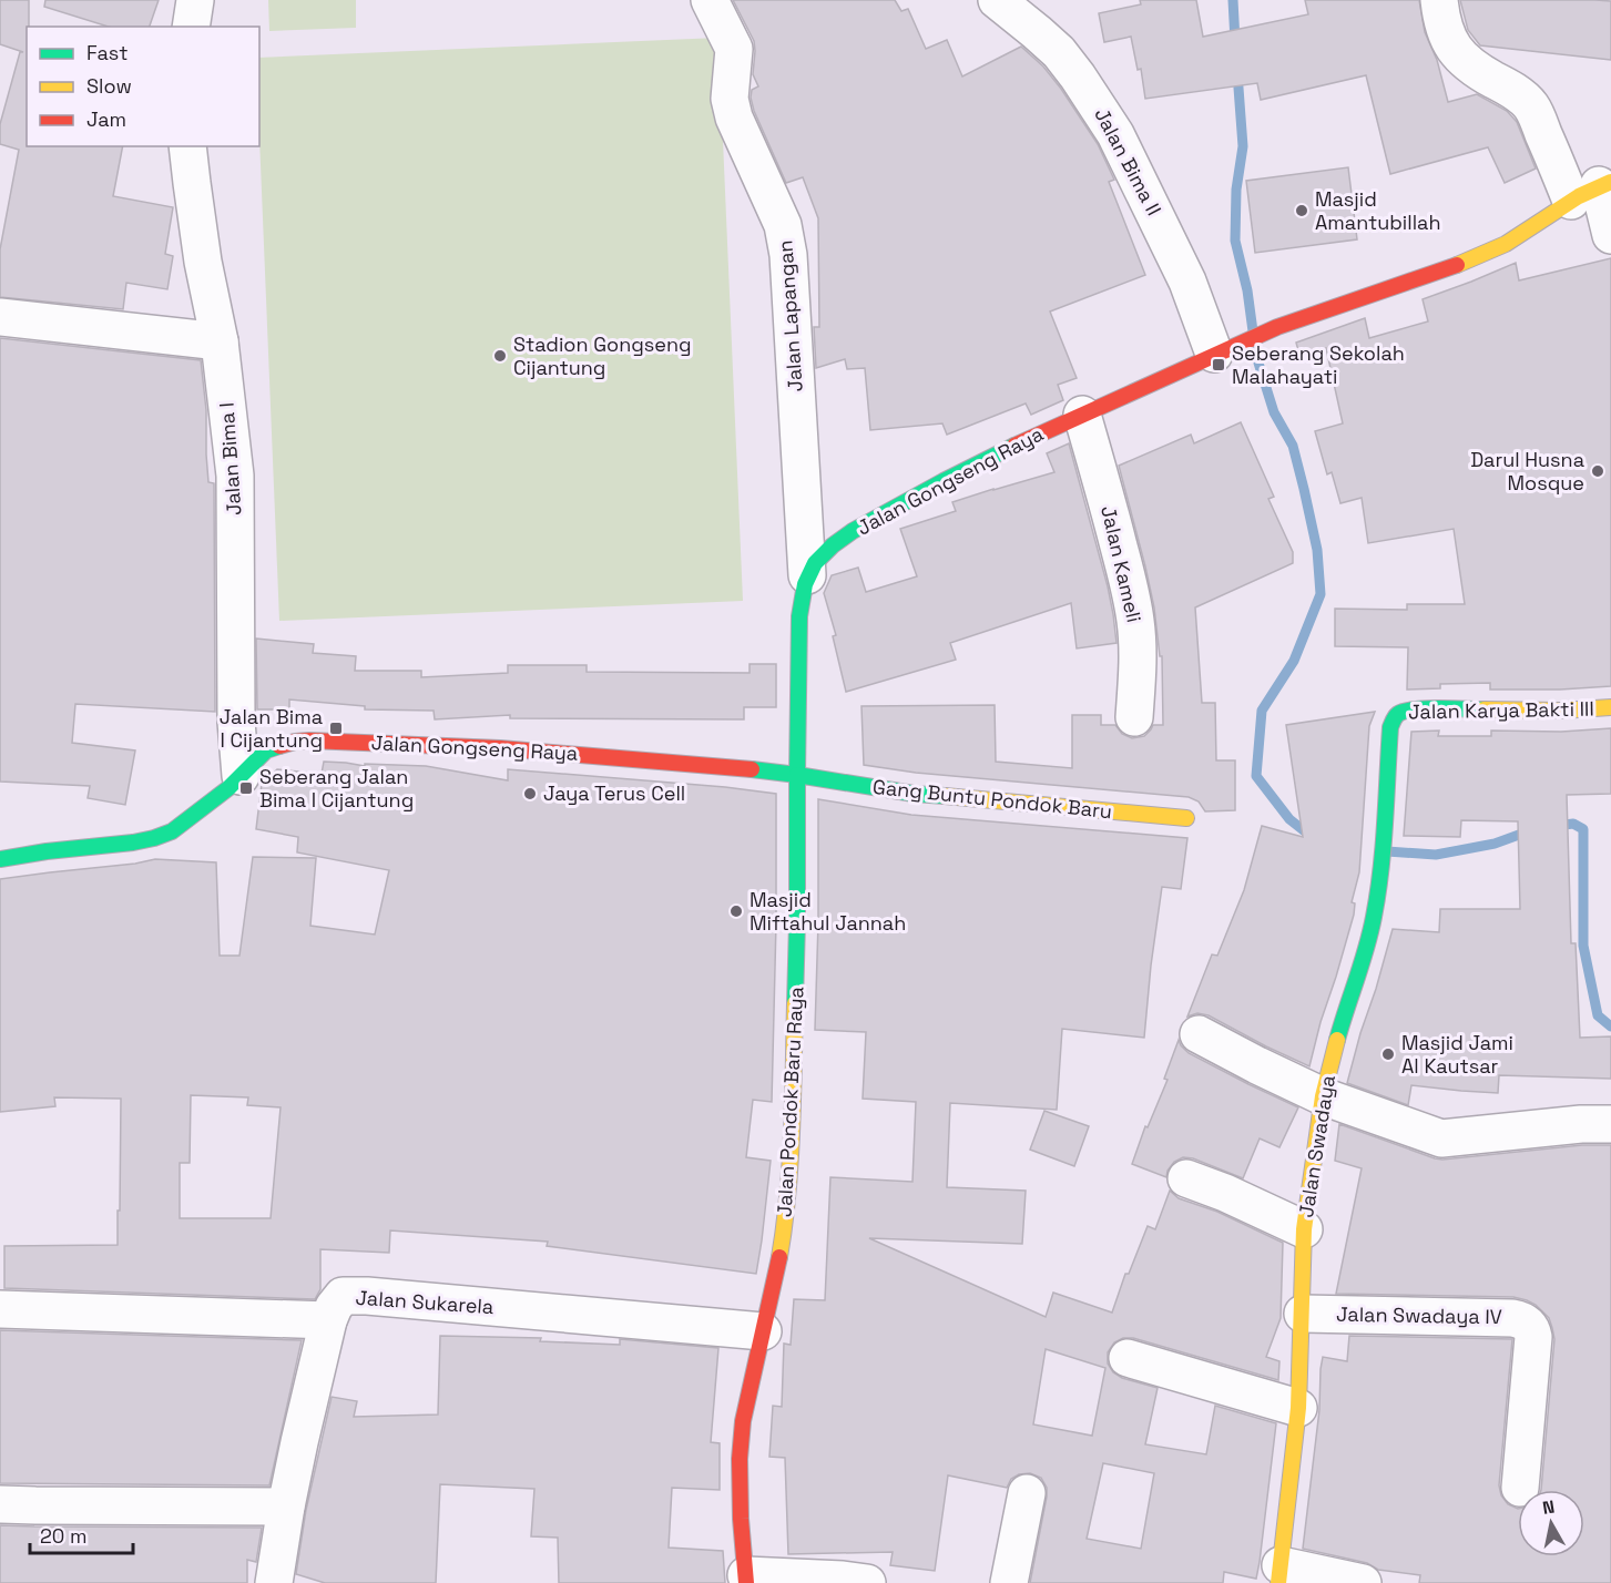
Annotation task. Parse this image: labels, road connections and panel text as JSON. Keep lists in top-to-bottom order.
{
  "streets": {
    "street": [
      "Jalan Bima II",
      "Jalan Lapangan",
      "Jalan Bima I",
      "Jalan Gongseng Raya",
      "Jalan Kameli",
      "Jalan Karya Bakti III",
      "Gang Buntu Pondok Baru",
      "Jalan Pondok Baru Raya",
      "Jalan Swadaya",
      "Jalan Sukarela",
      "Jalan Swadaya IV"
    ]
  },
  "crossings": [
    ["Jalan Bima II", "Jalan Gongseng Raya"],
    ["Jalan Lapangan", "Jalan Gongseng Raya"],
    ["Jalan Bima I", "Jalan Gongseng Raya"],
    ["Jalan Gongseng Raya", "Jalan Kameli"],
    ["Jalan Gongseng Raya", "Gang Buntu Pondok Baru"],
    ["Jalan Gongseng Raya", "Jalan Pondok Baru Raya"],
    ["Jalan Karya Bakti III", "Jalan Swadaya"],
    ["Gang Buntu Pondok Baru", "Jalan Pondok Baru Raya"],
    ["Jalan Pondok Baru Raya", "Jalan Sukarela"],
    ["Jalan Swadaya", "Jalan Swadaya IV"]
  ],
  "places": {
    "other": [
      "Masjid Amantubillah",
      "Stadion Gongseng Cijantung",
      "Darul Husna Mosque",
      "Jaya Terus Cell",
      "Masjid Miftahul Jannah",
      "Masjid Jami Al Kautsar"
    ],
    "transit": ["Seberang Sekolah Malahayati", "Jalan Bima I Cijantung", "Seberang Jalan Bima I Cijantung"]
  },
  "legend": ["Fast", "Slow", "Jam"],
  "scale_bar": "20 m",
  "north": "top"
}
